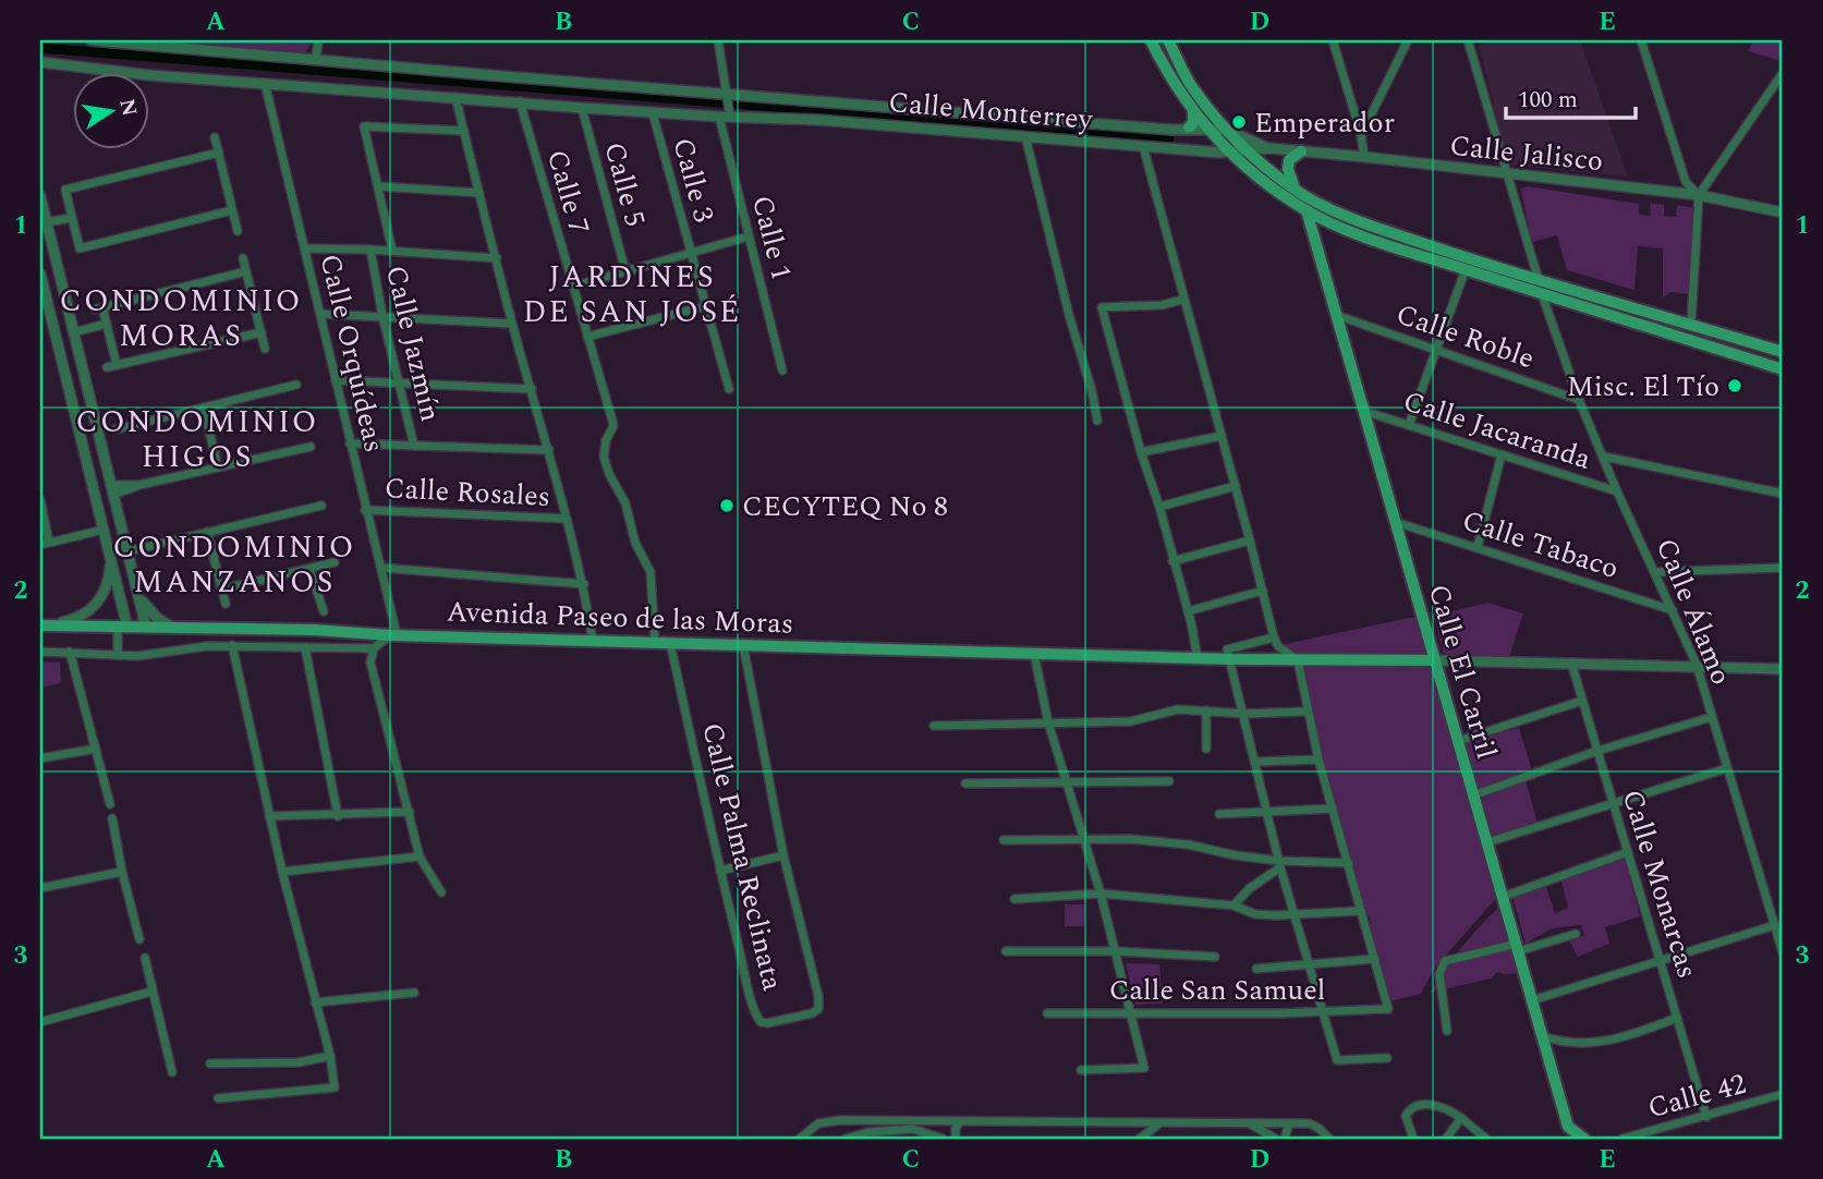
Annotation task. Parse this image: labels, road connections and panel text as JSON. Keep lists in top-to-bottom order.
{
  "streets": {
    "main road": ["Avenida Paseo de las Moras", "Calle El Carril"],
    "street": [
      "Calle Monterrey",
      "Calle Jalisco",
      "Calle 3",
      "Calle 5",
      "Calle 7",
      "Calle 1",
      "Calle Roble",
      "Calle Jazmín",
      "Calle Orquídeas",
      "Calle Jacaranda",
      "Calle Rosales",
      "Calle Tabaco",
      "Calle Álamo",
      "Calle Palma Reclinata",
      "Calle Monarcas",
      "Calle San Samuel",
      "Calle 42"
    ]
  },
  "crossings": [
    ["Calle Monterrey", "Calle Jalisco"],
    ["Calle Monterrey", "Calle 3"],
    ["Calle Monterrey", "Calle 5"],
    ["Calle Monterrey", "Calle 7"],
    ["Calle Monterrey", "Calle 1"],
    ["Calle Monterrey", "Calle Orquídeas"],
    ["Calle 7", "Avenida Paseo de las Moras"],
    ["Calle Roble", "Calle Álamo"],
    ["Calle Roble", "Calle El Carril"],
    ["Calle Orquídeas", "Calle Rosales"],
    ["Calle Orquídeas", "Avenida Paseo de las Moras"],
    ["Calle Jacaranda", "Calle Álamo"],
    ["Calle Jacaranda", "Calle El Carril"],
    ["Calle Tabaco", "Calle Álamo"],
    ["Calle Tabaco", "Calle El Carril"],
    ["Avenida Paseo de las Moras", "Calle El Carril"],
    ["Avenida Paseo de las Moras", "Calle Palma Reclinata"],
    ["Calle Monarcas", "Calle 42"]
  ],
  "districts": [
    "JARDINES DE SAN JOSÉ",
    "CONDOMINIO MORAS",
    "CONDOMINIO HIGOS",
    "CONDOMINIO MANZANOS"
  ],
  "places": ["Emperador", "Misc. El Tío", "CECYTEQ No 8"],
  "scale_bar": "100 m",
  "north": "right",
  "grid": {
    "columns": [
      "A",
      "B",
      "C",
      "D",
      "E"
    ],
    "rows": ["1", "2", "3"]
  }
}
